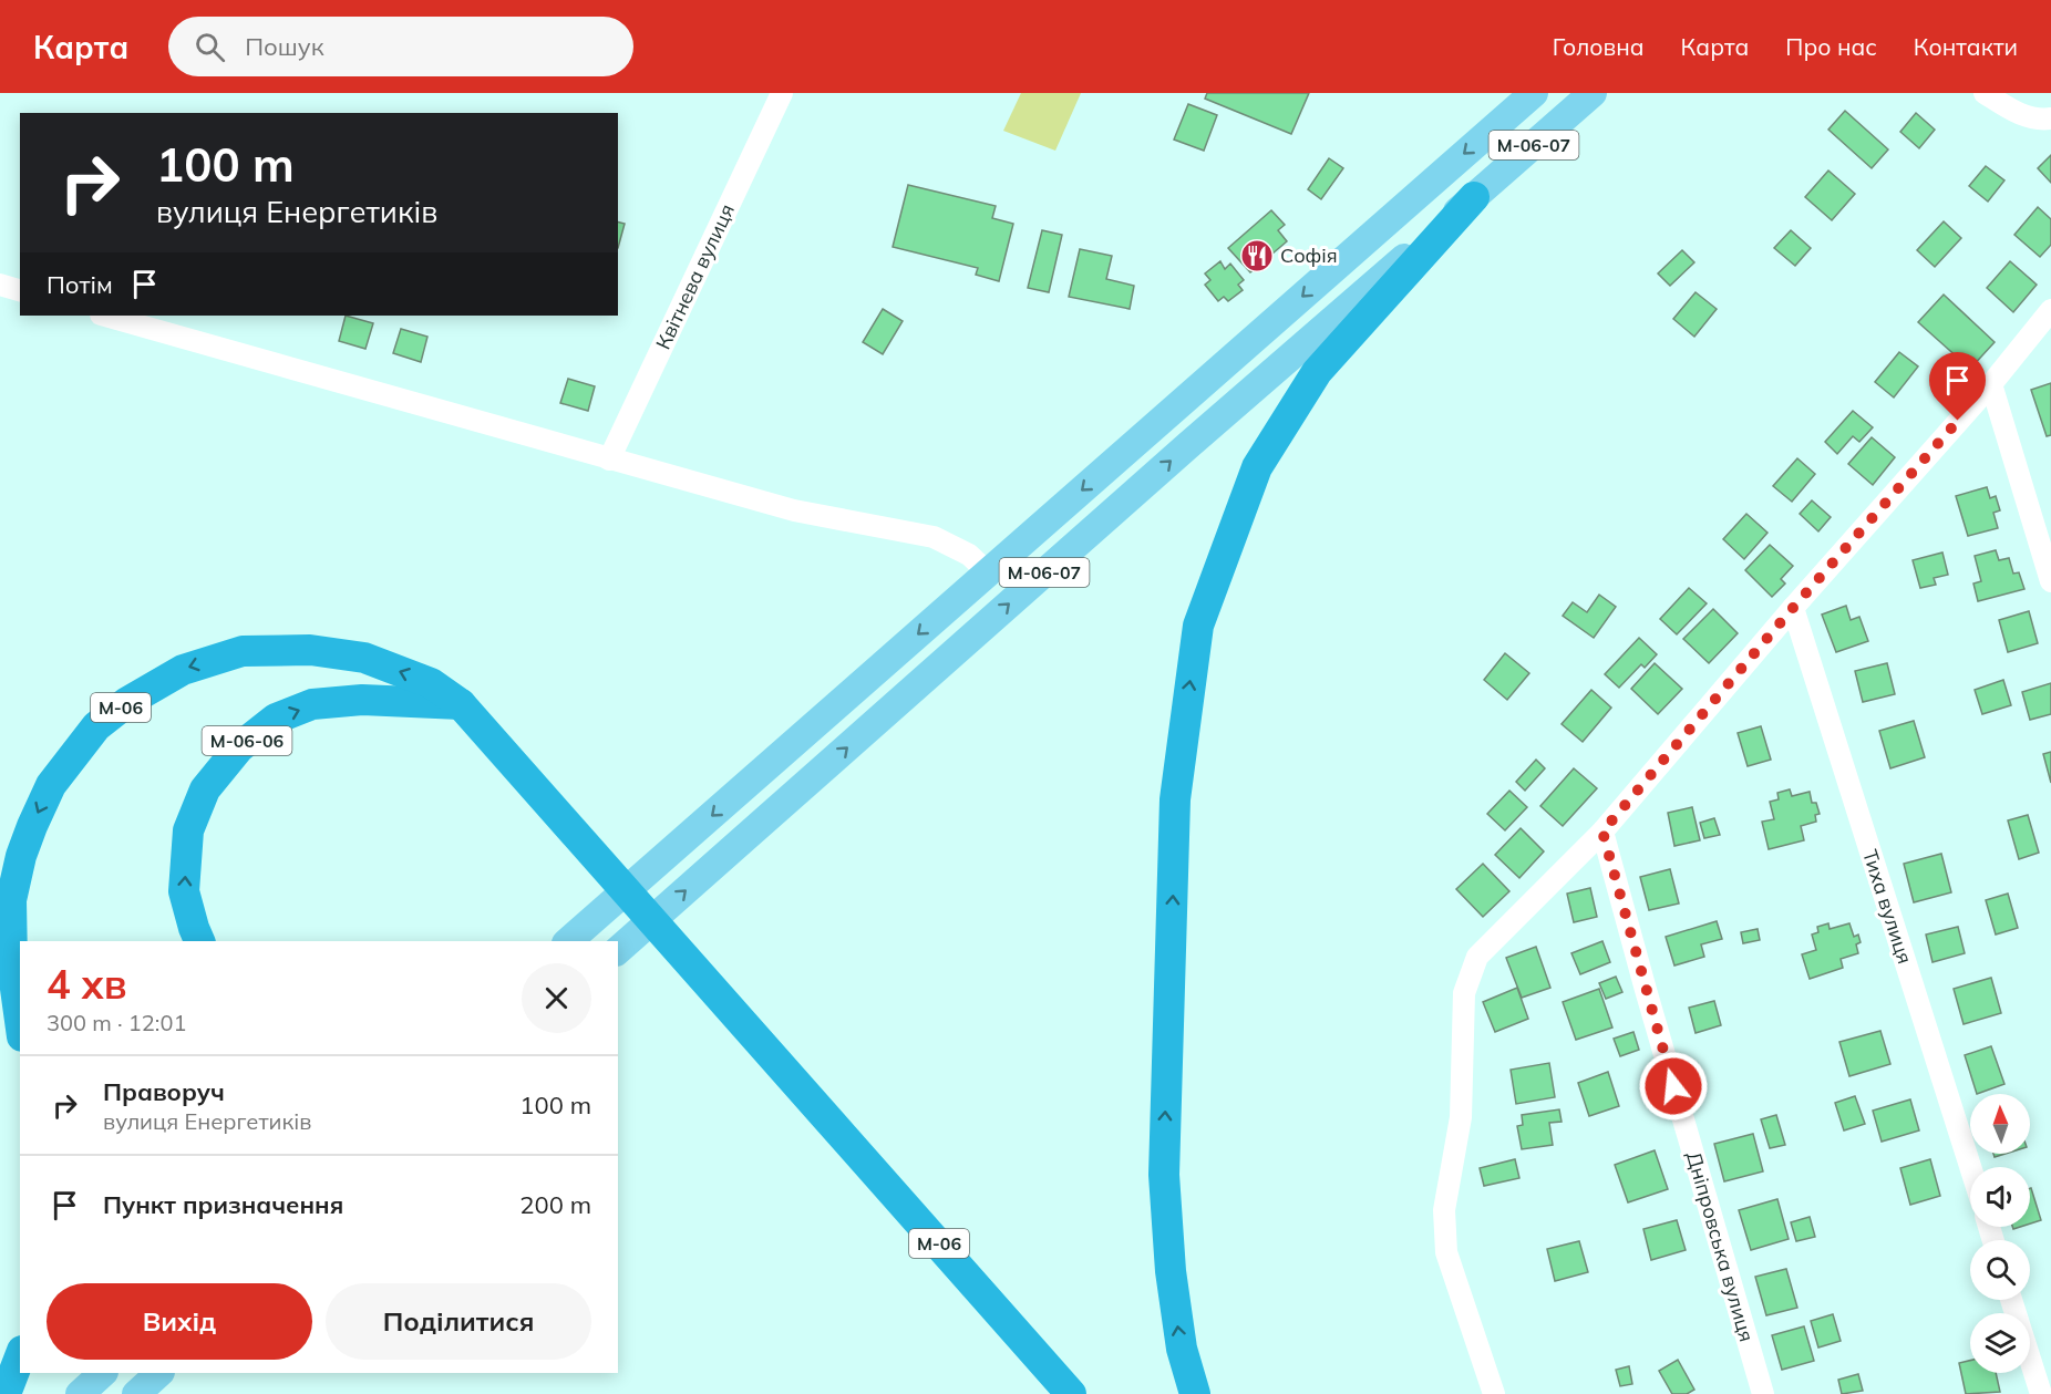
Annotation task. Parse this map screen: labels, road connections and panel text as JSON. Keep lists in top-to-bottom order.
{
  "streets": {
    "highway": ["М-06", "М-06-06"],
    "main road": ["М-06-07"],
    "street": ["Квітнева вулиця", "Тиха вулиця", "Дніпровська вулиця"]
  },
  "crossings": [
    ["М-06", "М-06-06"]
  ],
  "places": {
    "restaurant": ["Софія"]
  },
  "north": "top",
  "page": {
    "header": "Карта",
    "search": "Пошук",
    "nav": [
      "Головна",
      "Карта",
      "Про нас",
      "Контакти"
    ],
    "turn": ["100 m", "вулиця Енергетиків"],
    "then": "Потім",
    "heading": ["4 хв", "300 m · 12:01"],
    "list": [
      {
        "name": "Праворуч",
        "note": "вулиця Енергетиків",
        "value": "100 m"
      },
      {
        "name": "Пункт призначення",
        "value": "200 m"
      }
    ],
    "buttons": ["Вихід", "Поділитися"]
  }
}
